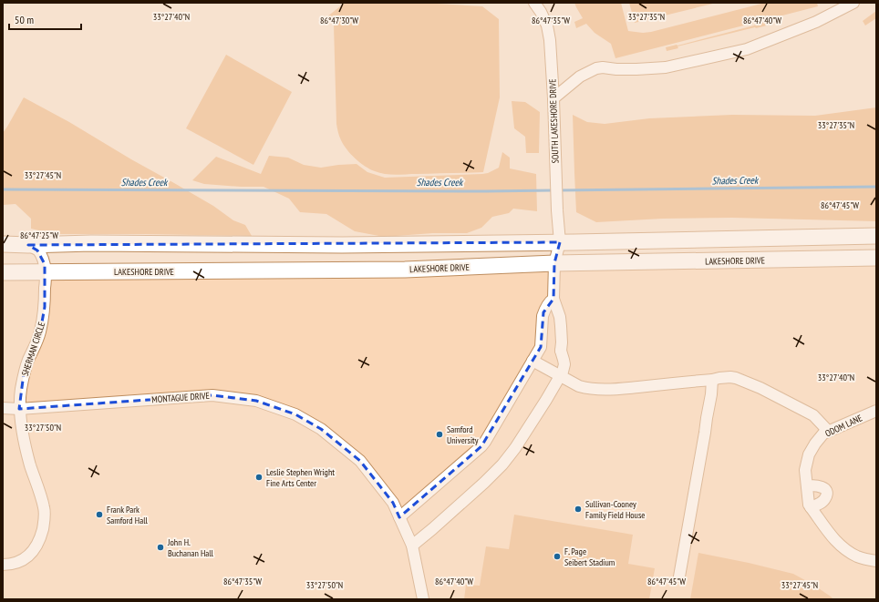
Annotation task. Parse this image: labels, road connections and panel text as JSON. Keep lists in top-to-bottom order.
{
  "streets": {
    "main road": ["LAKESHORE DRIVE"],
    "street": [
      "SOUTH LAKESHORE DRIVE",
      "SHERMAN CIRCLE",
      "MONTAGUE DRIVE",
      "ODOM LANE"
    ]
  },
  "crossings": [
    ["SOUTH LAKESHORE DRIVE", "LAKESHORE DRIVE"],
    ["LAKESHORE DRIVE", "SHERMAN CIRCLE"],
    ["SHERMAN CIRCLE", "MONTAGUE DRIVE"]
  ],
  "water": ["Shades Creek"],
  "places": [
    "Samford University",
    "Leslie Stephen Wright Fine Arts Center",
    "Sullivan-Cooney Family Field House",
    "Frank Park Samford Hall",
    "John H. Buchanan Hall",
    "F. Page Seibert Stadium"
  ],
  "scale_bar": "50 m",
  "coordinates": [
    "33°27'40\"N",
    "33°27'35\"N",
    "86°47'30\"W",
    "86°47'35\"W",
    "86°47'40\"W",
    "33°27'45\"N",
    "86°47'45\"W",
    "86°47'25\"W",
    "33°27'50\"N"
  ]
}
